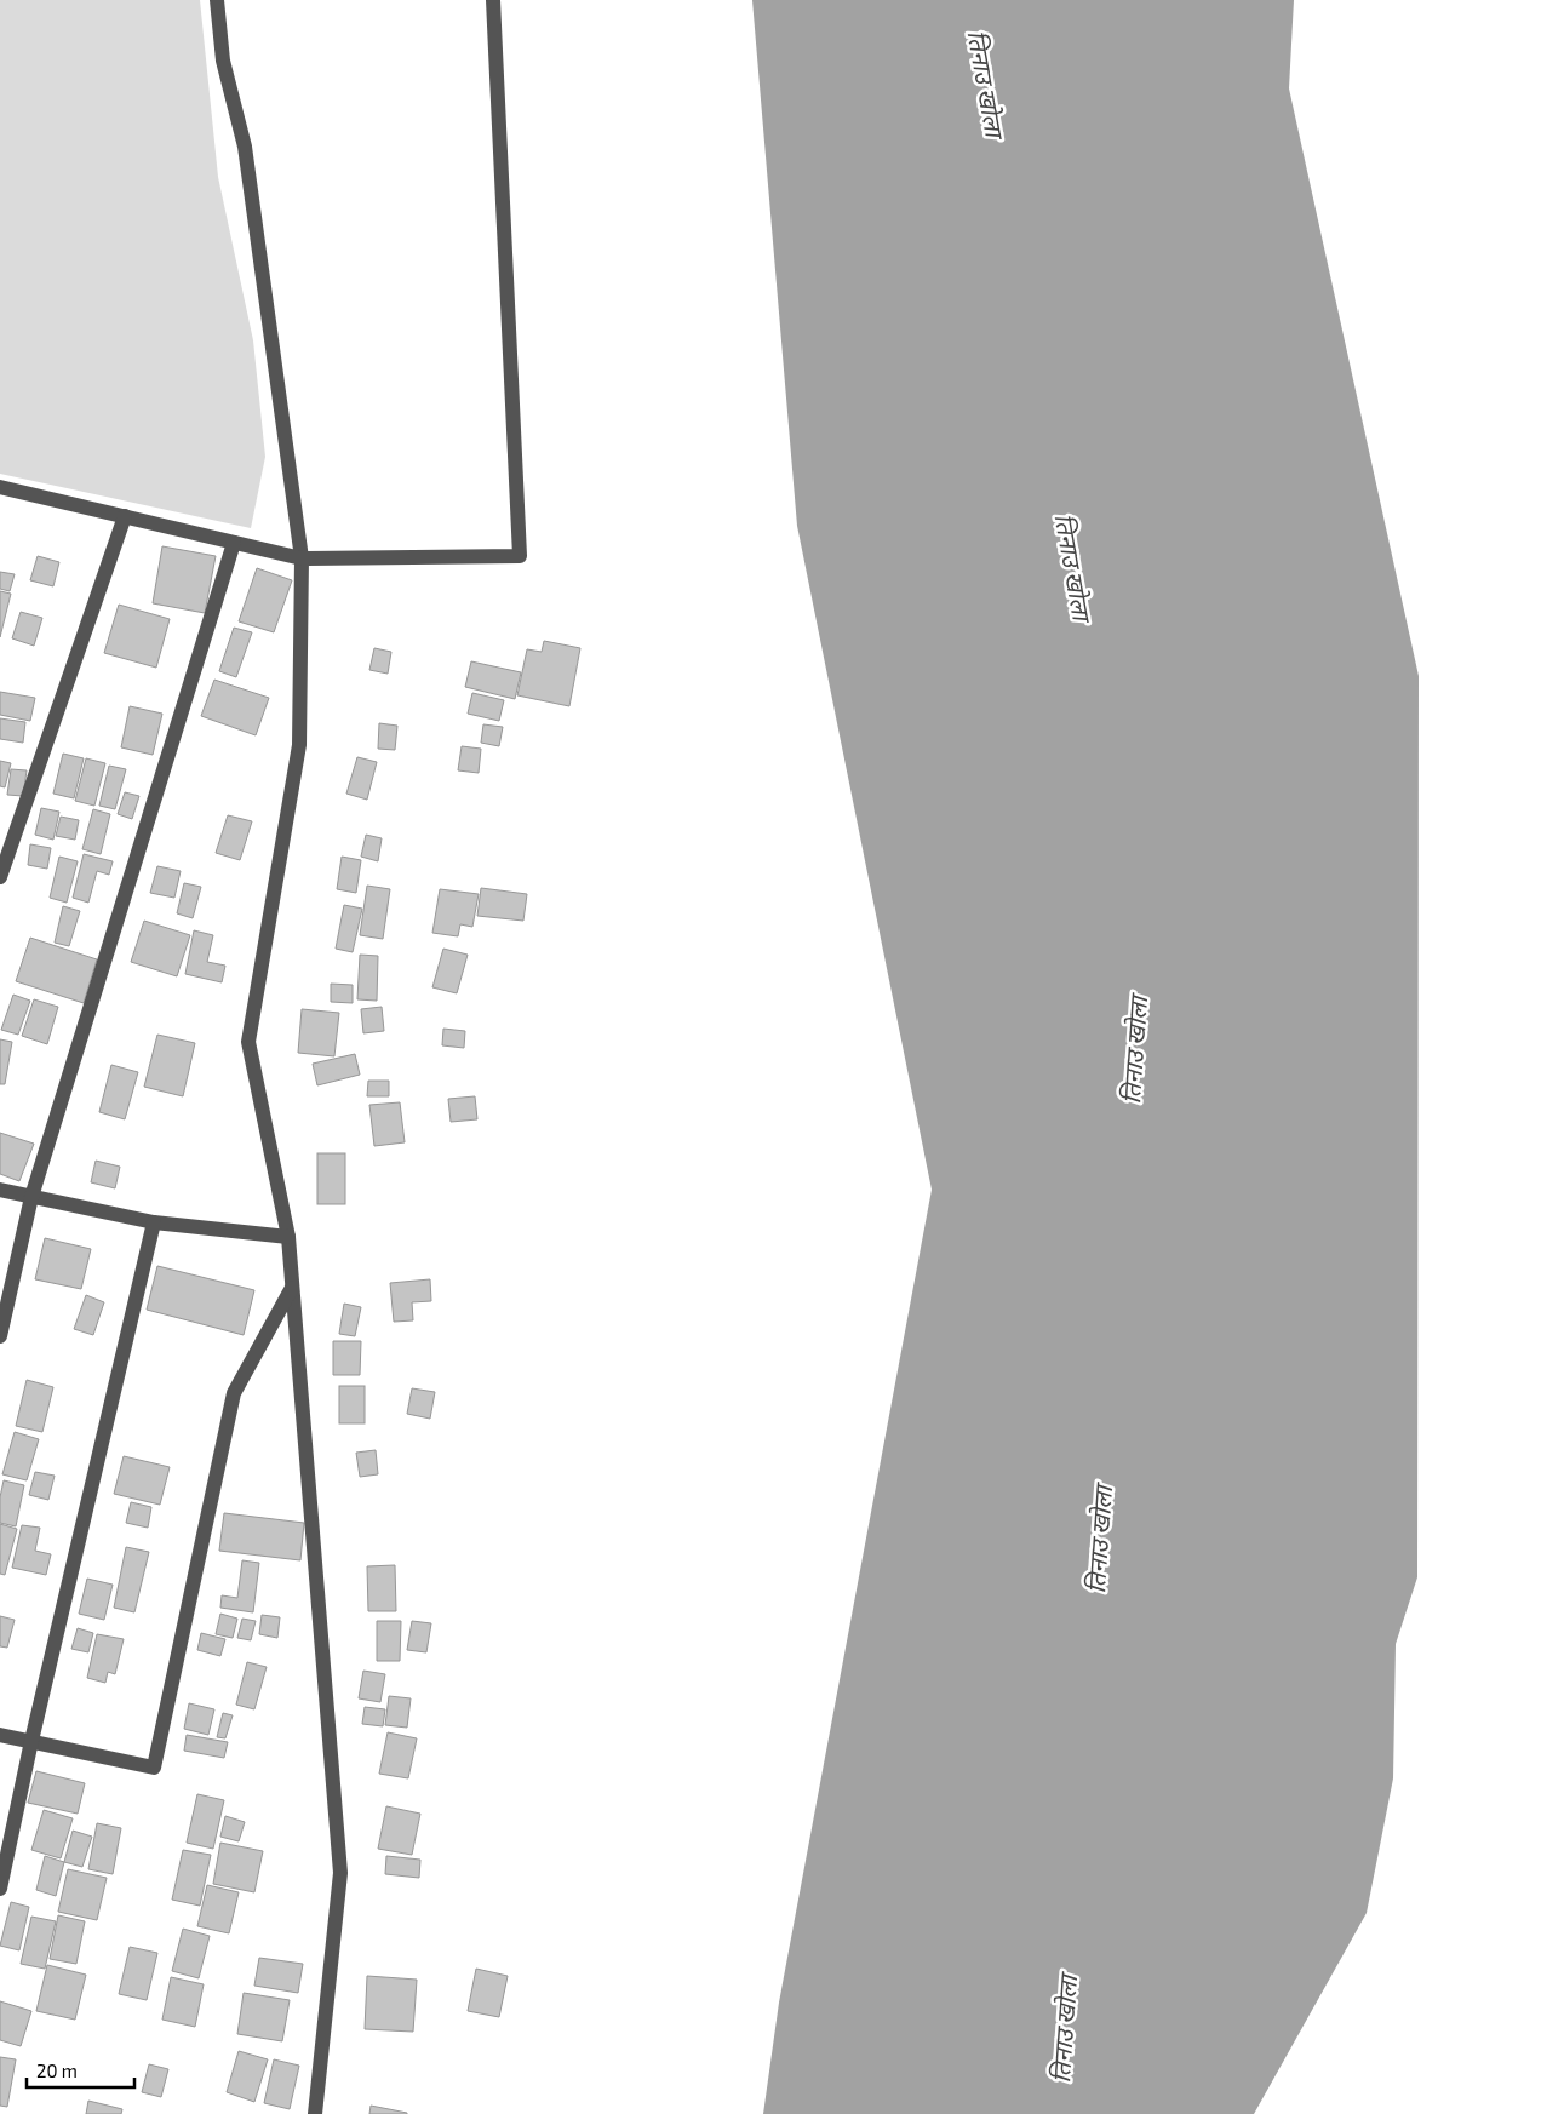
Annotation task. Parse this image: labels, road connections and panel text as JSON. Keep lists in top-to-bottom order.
{
  "water": ["तिनाउ खोला"],
  "scale_bar": "20 m"
}
